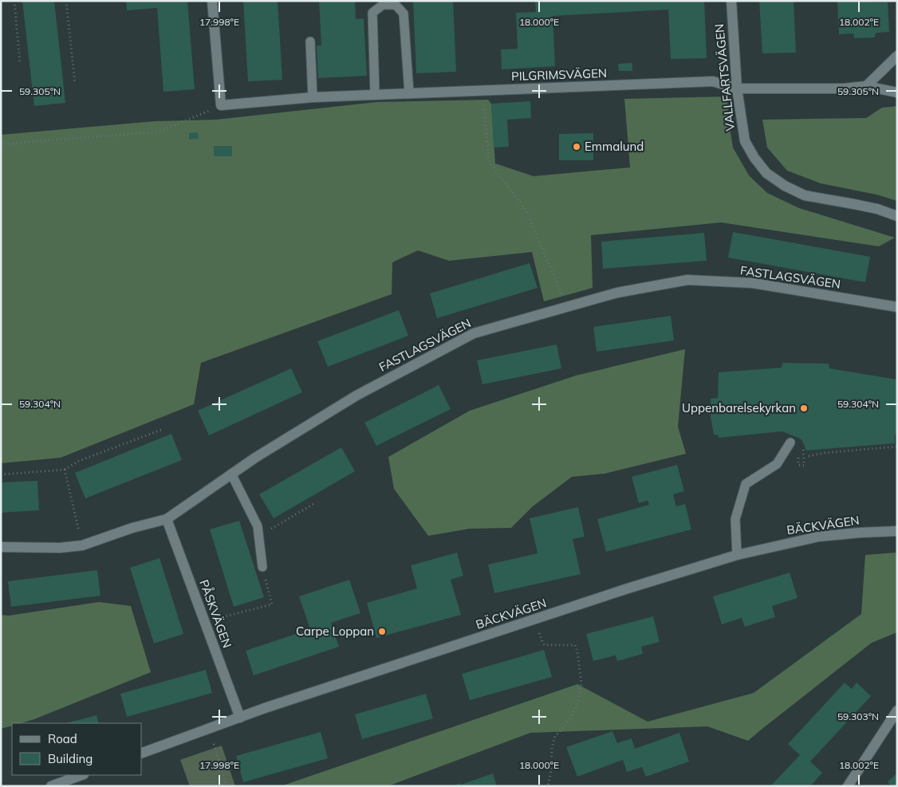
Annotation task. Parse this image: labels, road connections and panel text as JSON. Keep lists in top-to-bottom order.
{
  "streets": {
    "street": [
      "PILGRIMSVÄGEN",
      "VALLFARTSVÄGEN",
      "FASTLAGSVÄGEN",
      "BÄCKVÄGEN",
      "PÅSKVÄGEN"
    ]
  },
  "crossings": [
    ["PILGRIMSVÄGEN", "VALLFARTSVÄGEN"],
    ["FASTLAGSVÄGEN", "PÅSKVÄGEN"],
    ["BÄCKVÄGEN", "PÅSKVÄGEN"]
  ],
  "places": ["Emmalund", "Uppenbarelsekyrkan", "Carpe Loppan"],
  "legend": ["Road", "Building"],
  "coordinates": [
    "17.998°E",
    "18.000°E",
    "18.002°E",
    "59.305°N",
    "59.304°N",
    "59.303°N"
  ]
}
